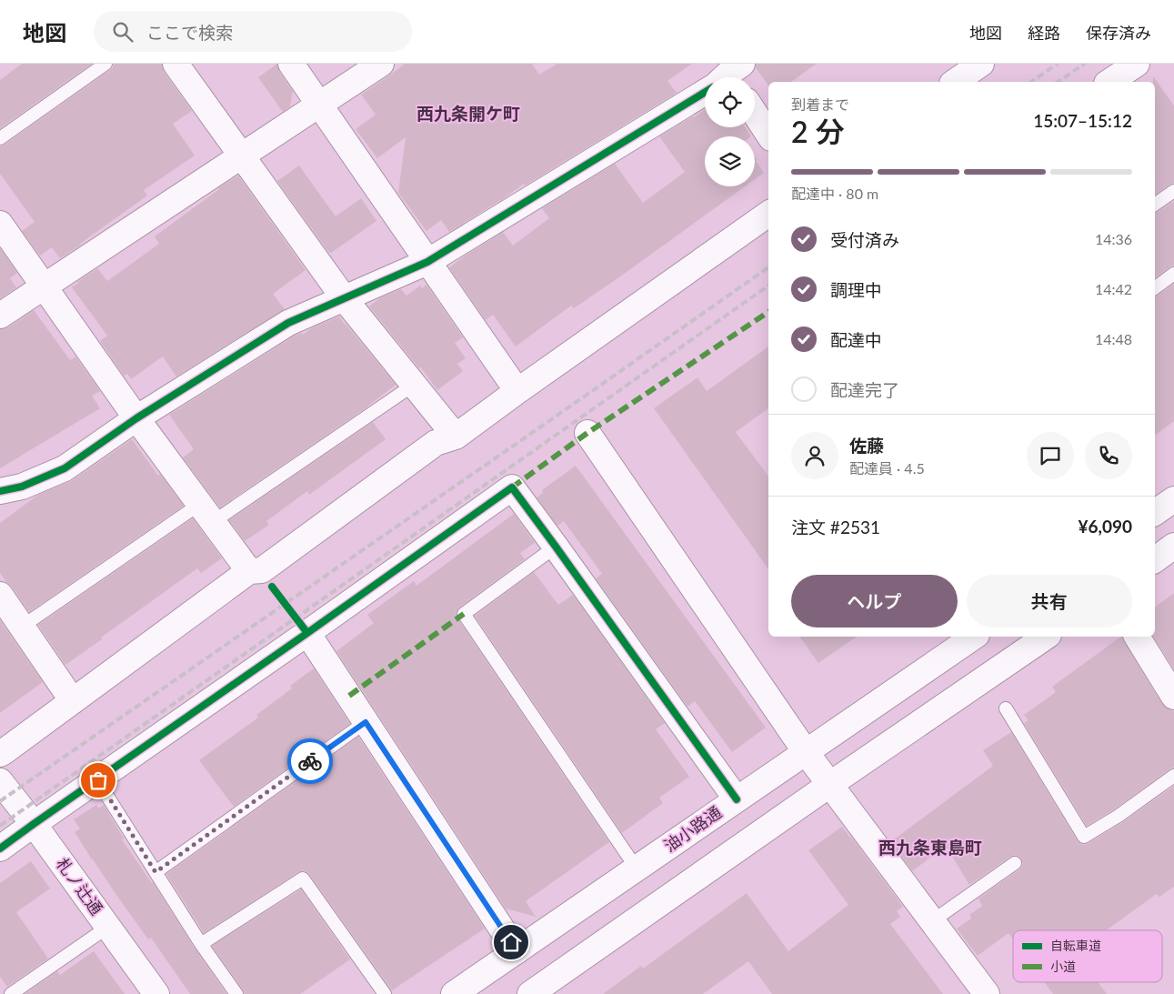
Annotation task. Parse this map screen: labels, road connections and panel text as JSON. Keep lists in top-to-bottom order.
{
  "streets": {
    "street": ["油小路通", "札ノ辻通"]
  },
  "districts": ["西九条開ケ町", "西九条東島町"],
  "legend": ["自転車道", "小道"],
  "page": {
    "header": "地図",
    "search": "ここで検索",
    "nav": ["地図", "経路", "保存済み"],
    "heading": ["2 分", "到着まで", "15:07–15:12"],
    "panel": [
      "佐藤",
      "配達員 · 4.5",
      "注文 #2531",
      "¥6,090"
    ],
    "bar": "配達中 · 80 m",
    "list": [
      ["受付済み", "14:36"],
      ["調理中", "14:42"],
      ["配達中", "14:48"],
      "配達完了"
    ],
    "buttons": ["ヘルプ", "共有"]
  }
}
